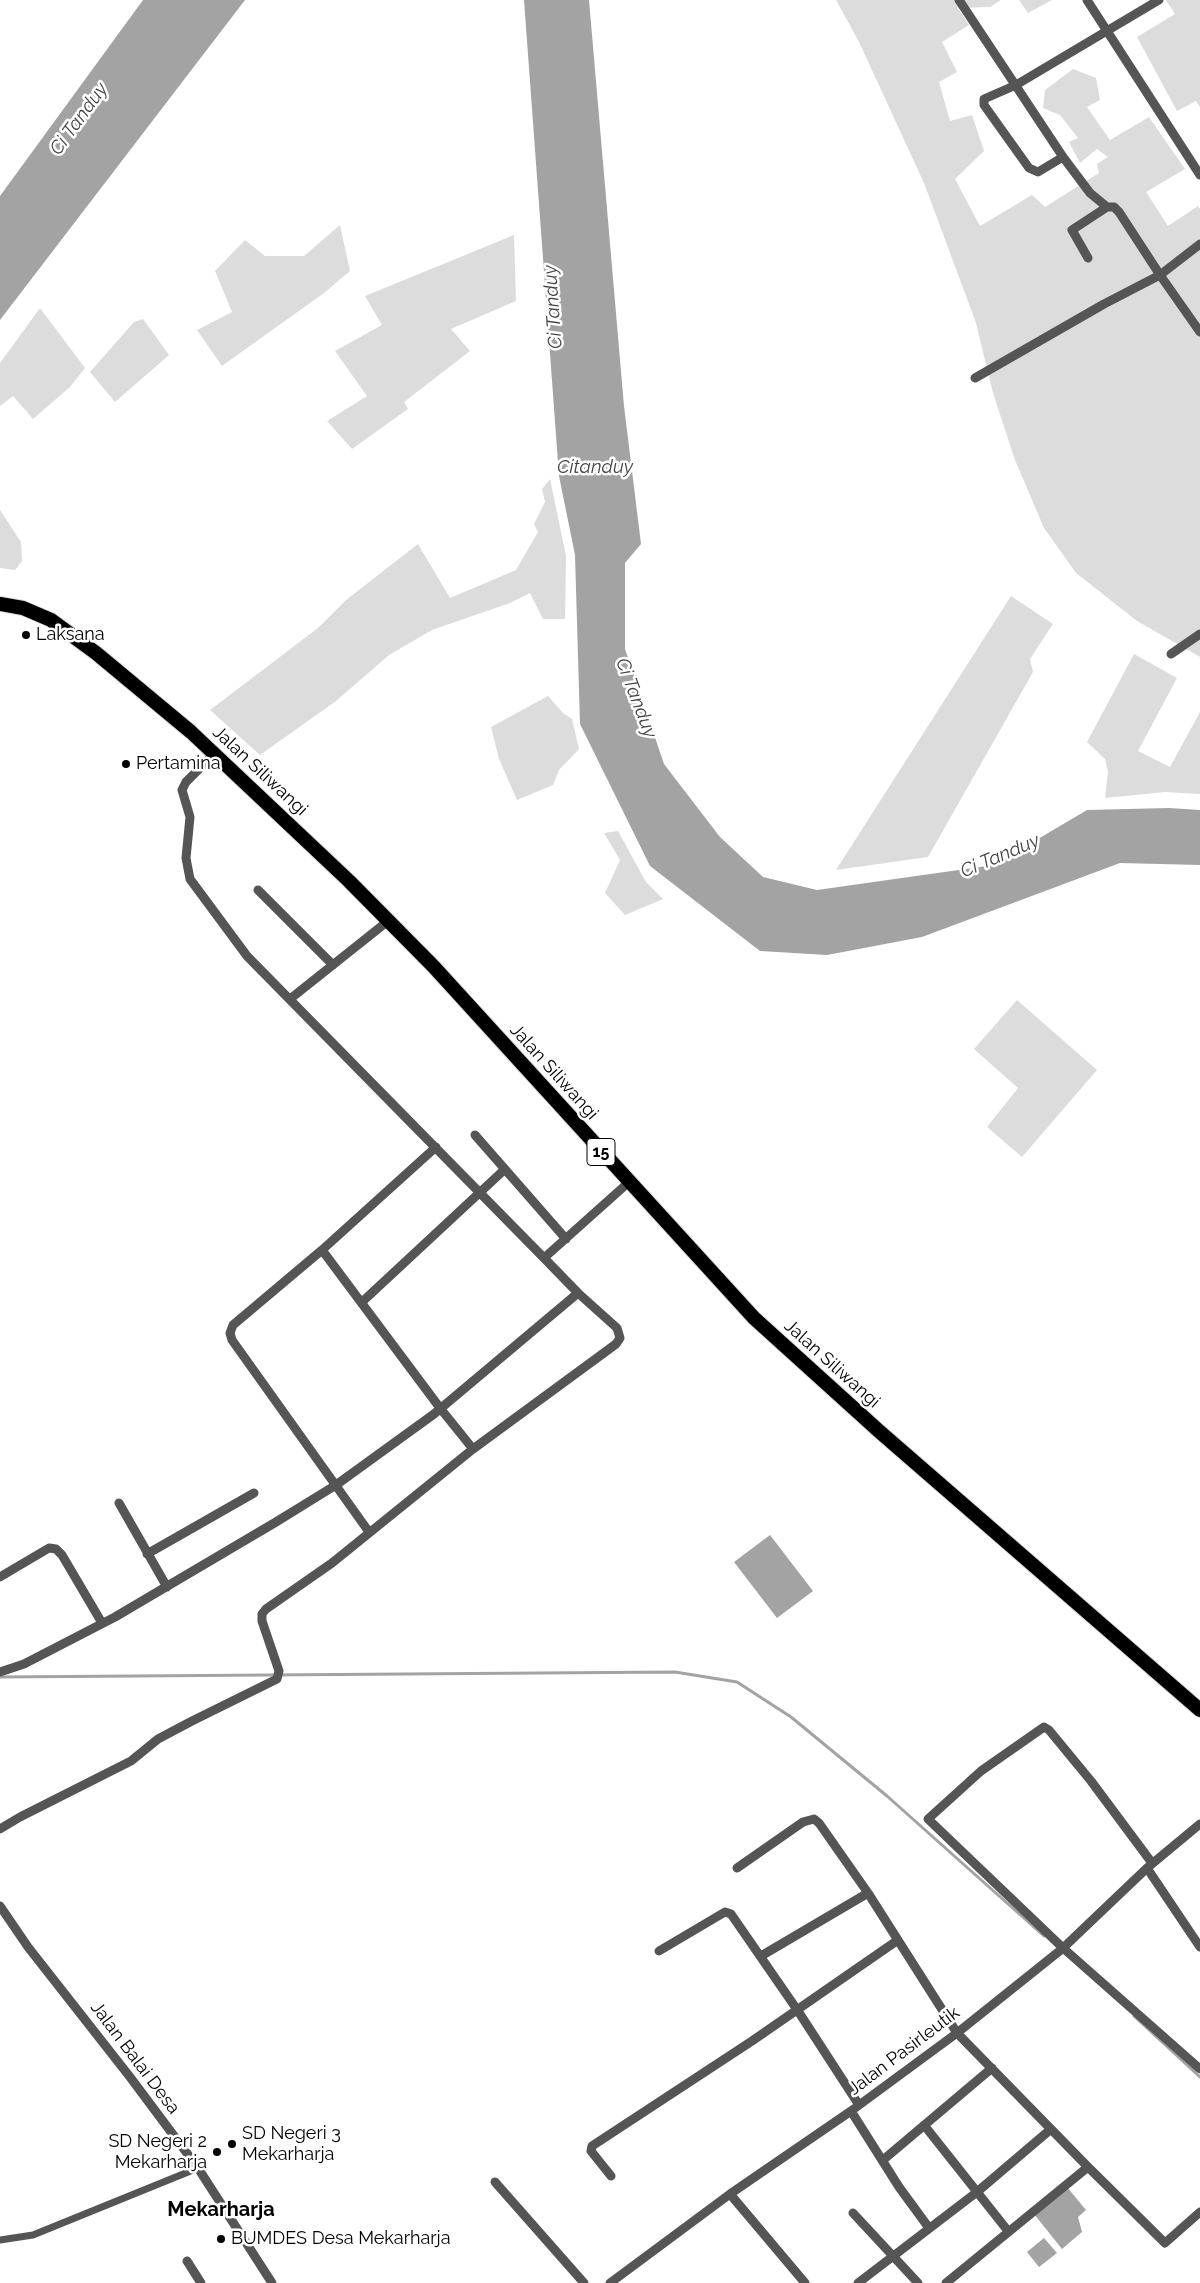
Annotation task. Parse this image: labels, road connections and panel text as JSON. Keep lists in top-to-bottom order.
{
  "streets": {
    "highway": ["Jalan Siliwangi", "15"],
    "street": ["Jalan Pasirleutik", "Jalan Balai Desa"]
  },
  "districts": ["Mekarharja"],
  "water": ["Ci Tanduy", "Citanduy"],
  "places": [
    "Laksana",
    "Pertamina",
    "SD Negeri 3 Mekarharja",
    "SD Negeri 2 Mekarharja",
    "BUMDES Desa Mekarharja"
  ]
}
